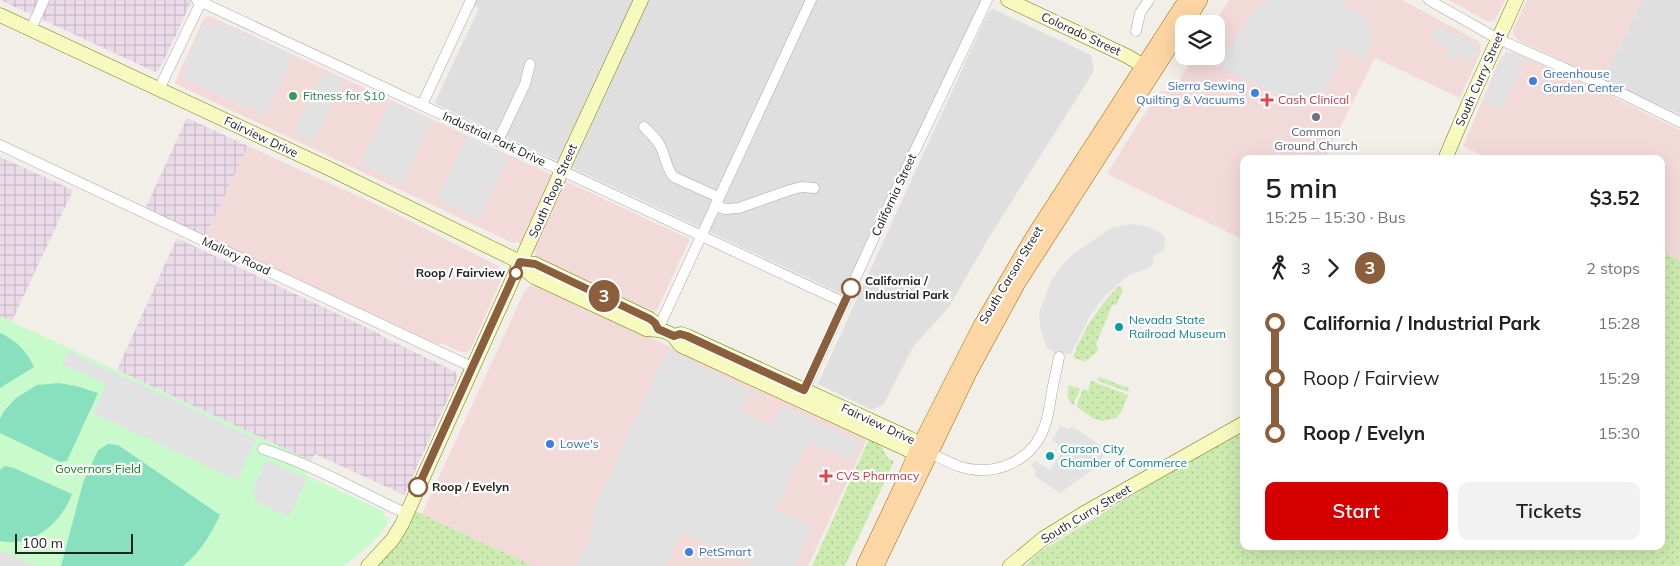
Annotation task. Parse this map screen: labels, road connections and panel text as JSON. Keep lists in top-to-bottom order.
{
  "streets": {
    "main road": [
      "Colorado Street",
      "South Curry Street",
      "Fairview Drive",
      "South Roop Street",
      "South Carson Street"
    ],
    "street": ["Industrial Park Drive", "California Street", "Mallory Road"]
  },
  "crossings": [
    ["Colorado Street", "South Carson Street"],
    ["Fairview Drive", "South Roop Street"],
    ["Fairview Drive", "California Street"],
    ["Fairview Drive", "South Carson Street"],
    ["Industrial Park Drive", "South Roop Street"],
    ["Industrial Park Drive", "California Street"],
    ["South Roop Street", "Mallory Road"]
  ],
  "parks": ["Governors Field"],
  "places": {
    "other": [
      "Greenhouse Garden Center",
      "Sierra Sewing Quilting & Vacuums",
      "Fitness for $10",
      "Common Ground Church",
      "Roop / Fairview",
      "California / Industrial Park",
      "Nevada State Railroad Museum",
      "Lowe's",
      "Carson City Chamber of Commerce",
      "Roop / Evelyn",
      "PetSmart"
    ],
    "health": ["Cash Clinical", "CVS Pharmacy"]
  },
  "lines": ["bus line 3"],
  "scale_bar": "100 m",
  "page": {
    "on_map": "3",
    "heading": ["5 min", "15:25 – 15:30 · Bus", "$3.52"],
    "legs": ["3", "3", "2 stops"],
    "list": [
      {
        "name": "California / Industrial Park",
        "value": "15:28"
      },
      {
        "name": "Roop / Fairview",
        "value": "15:29"
      },
      {
        "name": "Roop / Evelyn",
        "value": "15:30"
      }
    ],
    "buttons": ["Start", "Tickets"],
    "scale": "100 m"
  }
}
